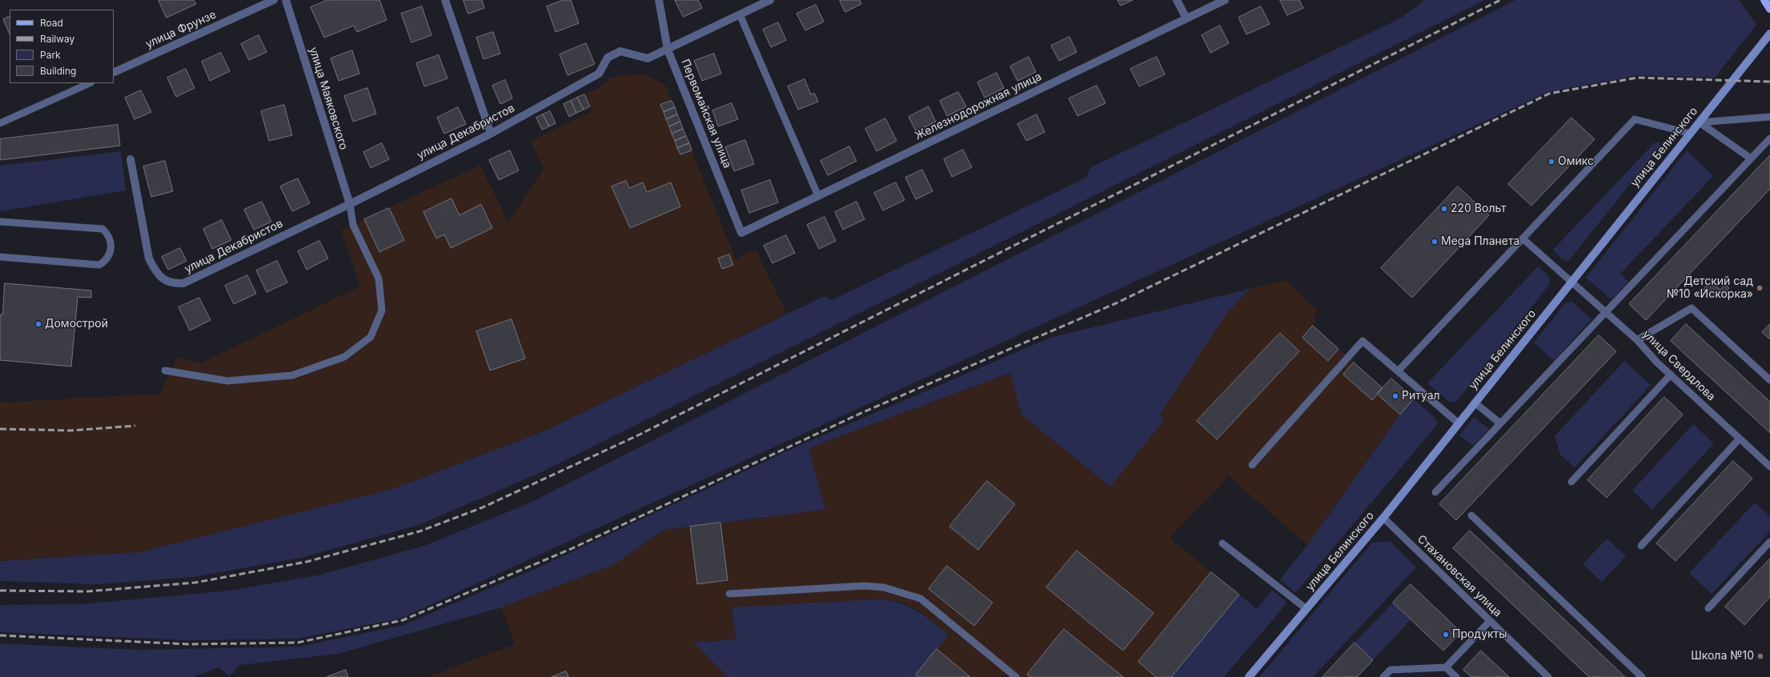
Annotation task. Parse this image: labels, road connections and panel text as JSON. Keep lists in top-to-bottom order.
{
  "streets": {
    "street": [
      "улица Фрунзе",
      "улица Маяковского",
      "Железнодорожная улица",
      "Первомайская улица",
      "улица Декабристов",
      "улица Белинского"
    ],
    "lane": ["улица Свердлова", "Стахановская улица"]
  },
  "crossings": [
    ["улица Маяковского", "улица Декабристов"],
    ["Железнодорожная улица", "Первомайская улица"],
    ["Первомайская улица", "улица Декабристов"],
    ["улица Белинского", "улица Свердлова"],
    ["улица Белинского", "Стахановская улица"]
  ],
  "places": [
    "Омикс",
    "220 Вольт",
    "Mega Планета",
    "Детский сад №10 «Искорка»",
    "Домострой",
    "Ритуал",
    "Продукты",
    "Школа №10"
  ],
  "legend": [
    "Road",
    "Railway",
    "Park",
    "Building"
  ]
}
